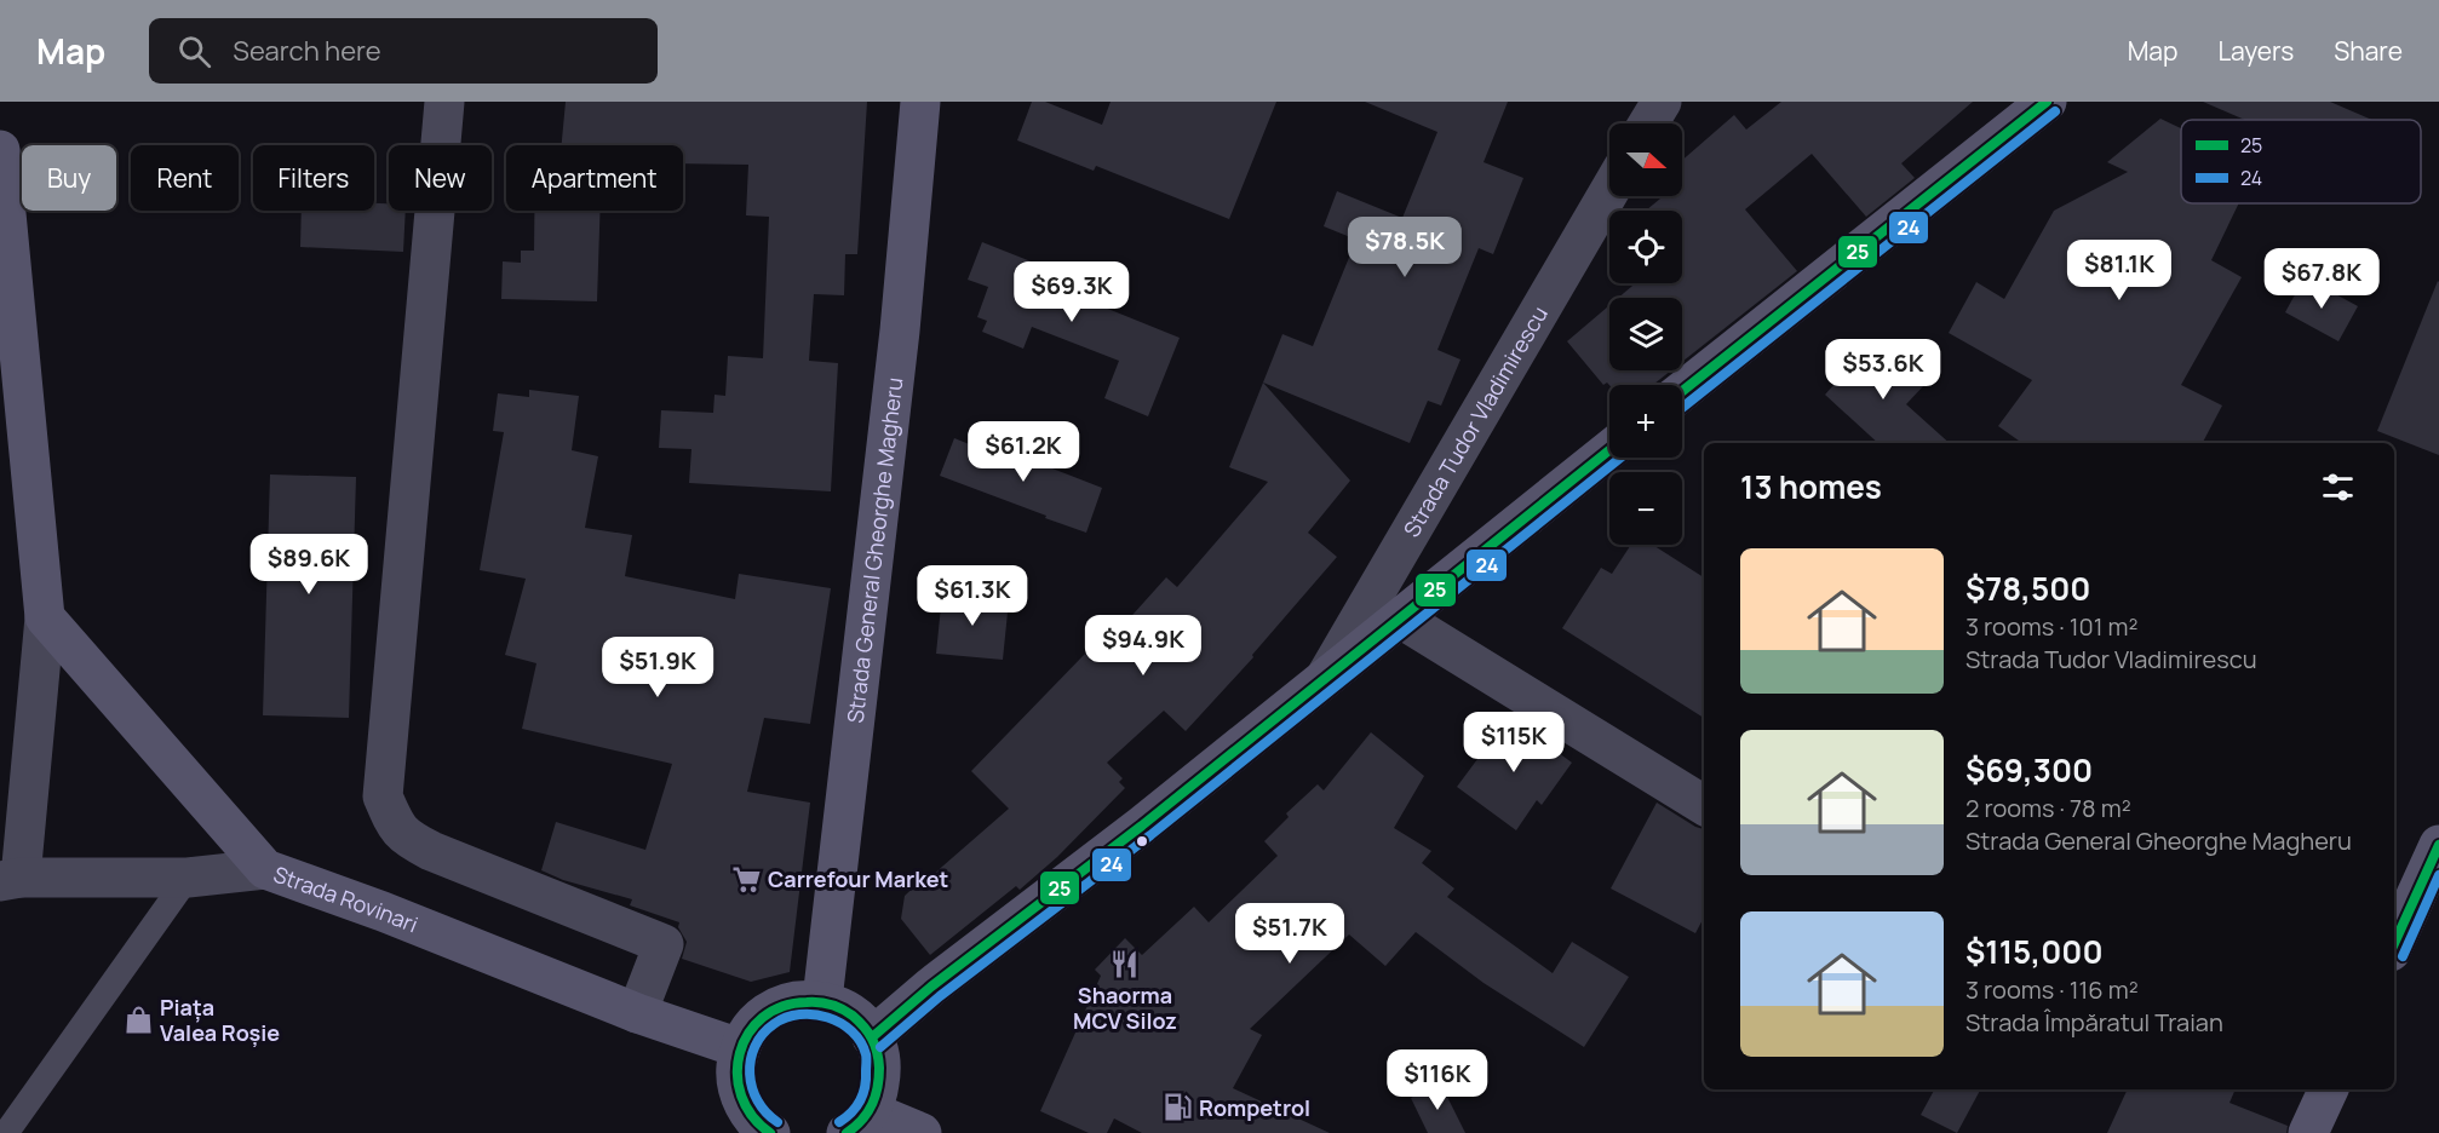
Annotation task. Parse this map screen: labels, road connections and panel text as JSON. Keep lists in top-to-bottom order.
{
  "streets": {
    "street": ["Strada Tudor Vladimirescu", "Strada General Gheorghe Magheru", "Strada Rovinari"]
  },
  "places": {
    "supermarket": ["Carrefour Market"],
    "restaurant": ["Shaorma MCV Siloz"],
    "shop": ["Piața Valea Roșie"],
    "fuel station": ["Rompetrol"]
  },
  "lines": ["transit line 25", "transit line 24"],
  "legend": ["25", "24"],
  "north": "right",
  "page": {
    "header": "Map",
    "search": "Search here",
    "nav": ["Map", "Layers", "Share"],
    "map_buttons": ["+", "−"],
    "chip": [
      "Buy",
      "Rent",
      "Filters",
      "New",
      "Apartment"
    ],
    "price": [
      "$78.5K",
      "$81.1K",
      "$67.8K",
      "$69.3K",
      "$53.6K",
      "$61.2K",
      "$89.6K",
      "$61.3K",
      "$94.9K",
      "$51.9K",
      "$115K",
      "$51.7K",
      "$116K"
    ],
    "heading": "13 homes",
    "list": [
      {
        "name": "$78,500",
        "note": "3 rooms · 101 m² · Strada Tudor Vladimirescu"
      },
      {
        "name": "$69,300",
        "note": "2 rooms · 78 m² · Strada General Gheorghe Magheru"
      },
      {
        "name": "$115,000",
        "note": "3 rooms · 116 m² · Strada Împăratul Traian"
      }
    ]
  }
}
